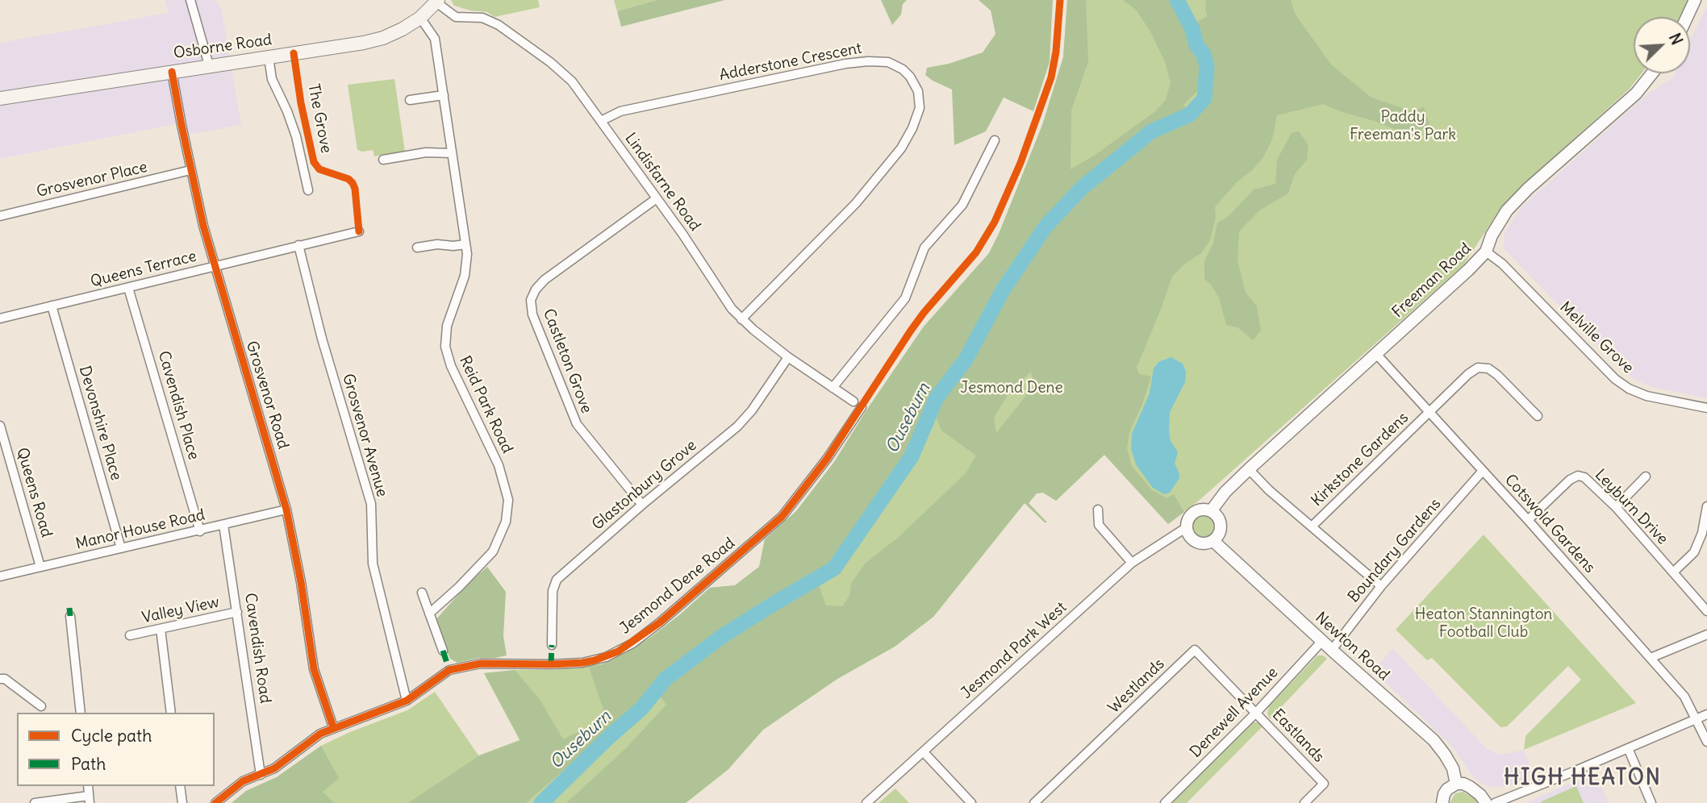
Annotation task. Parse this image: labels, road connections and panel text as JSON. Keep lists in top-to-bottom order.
{
  "streets": {
    "main road": ["Osborne Road"],
    "street": [
      "Adderstone Crescent",
      "Grosvenor Place",
      "Lindisfarne Road",
      "Queens Terrace",
      "Freeman Road",
      "Melville Grove",
      "Castleton Grove",
      "Grosvenor Road",
      "Reid Park Road",
      "Cavendish Place",
      "Devonshire Place",
      "Grosvenor Avenue",
      "Kirkstone Gardens",
      "Glastonbury Grove",
      "Queens Road",
      "Leyburn Drive",
      "Cotswold Gardens",
      "Manor House Road",
      "Boundary Gardens",
      "Jesmond Dene Road",
      "Valley View",
      "Newton Road",
      "Cavendish Road",
      "Jesmond Park West",
      "Westlands",
      "Denewell Avenue",
      "Eastlands"
    ],
    "cycle path": ["The Grove"]
  },
  "crossings": [
    ["Osborne Road", "Lindisfarne Road"],
    ["Osborne Road", "Grosvenor Road"],
    ["Osborne Road", "Reid Park Road"],
    ["Adderstone Crescent", "Lindisfarne Road"],
    ["Grosvenor Place", "Grosvenor Road"],
    ["Lindisfarne Road", "Castleton Grove"],
    ["Lindisfarne Road", "Glastonbury Grove"],
    ["Queens Terrace", "Grosvenor Road"],
    ["Queens Terrace", "Cavendish Place"],
    ["Queens Terrace", "Devonshire Place"],
    ["Queens Terrace", "Grosvenor Avenue"],
    ["Freeman Road", "Melville Grove"],
    ["Freeman Road", "Cotswold Gardens"],
    ["Freeman Road", "Newton Road"],
    ["Freeman Road", "Jesmond Park West"],
    ["Castleton Grove", "Glastonbury Grove"],
    ["Grosvenor Road", "Manor House Road"],
    ["Grosvenor Road", "Jesmond Dene Road"],
    ["Cavendish Place", "Manor House Road"],
    ["Devonshire Place", "Manor House Road"],
    ["Grosvenor Avenue", "Jesmond Dene Road"],
    ["Kirkstone Gardens", "Cotswold Gardens"],
    ["Queens Road", "Manor House Road"],
    ["Leyburn Drive", "Cotswold Gardens"],
    ["Cotswold Gardens", "Boundary Gardens"],
    ["Manor House Road", "Cavendish Road"],
    ["Boundary Gardens", "Newton Road"],
    ["Jesmond Dene Road", "Cavendish Road"],
    ["Valley View", "Cavendish Road"],
    ["Newton Road", "Jesmond Park West"],
    ["Newton Road", "Denewell Avenue"],
    ["Westlands", "Denewell Avenue"],
    ["Westlands", "Eastlands"],
    ["Denewell Avenue", "Eastlands"]
  ],
  "districts": ["HIGH HEATON"],
  "water": ["Ouseburn"],
  "parks": ["Paddy Freeman's Park", "Jesmond Dene", "Heaton Stannington Football Club"],
  "legend": ["Cycle path", "Path"],
  "north": "top right"
}
